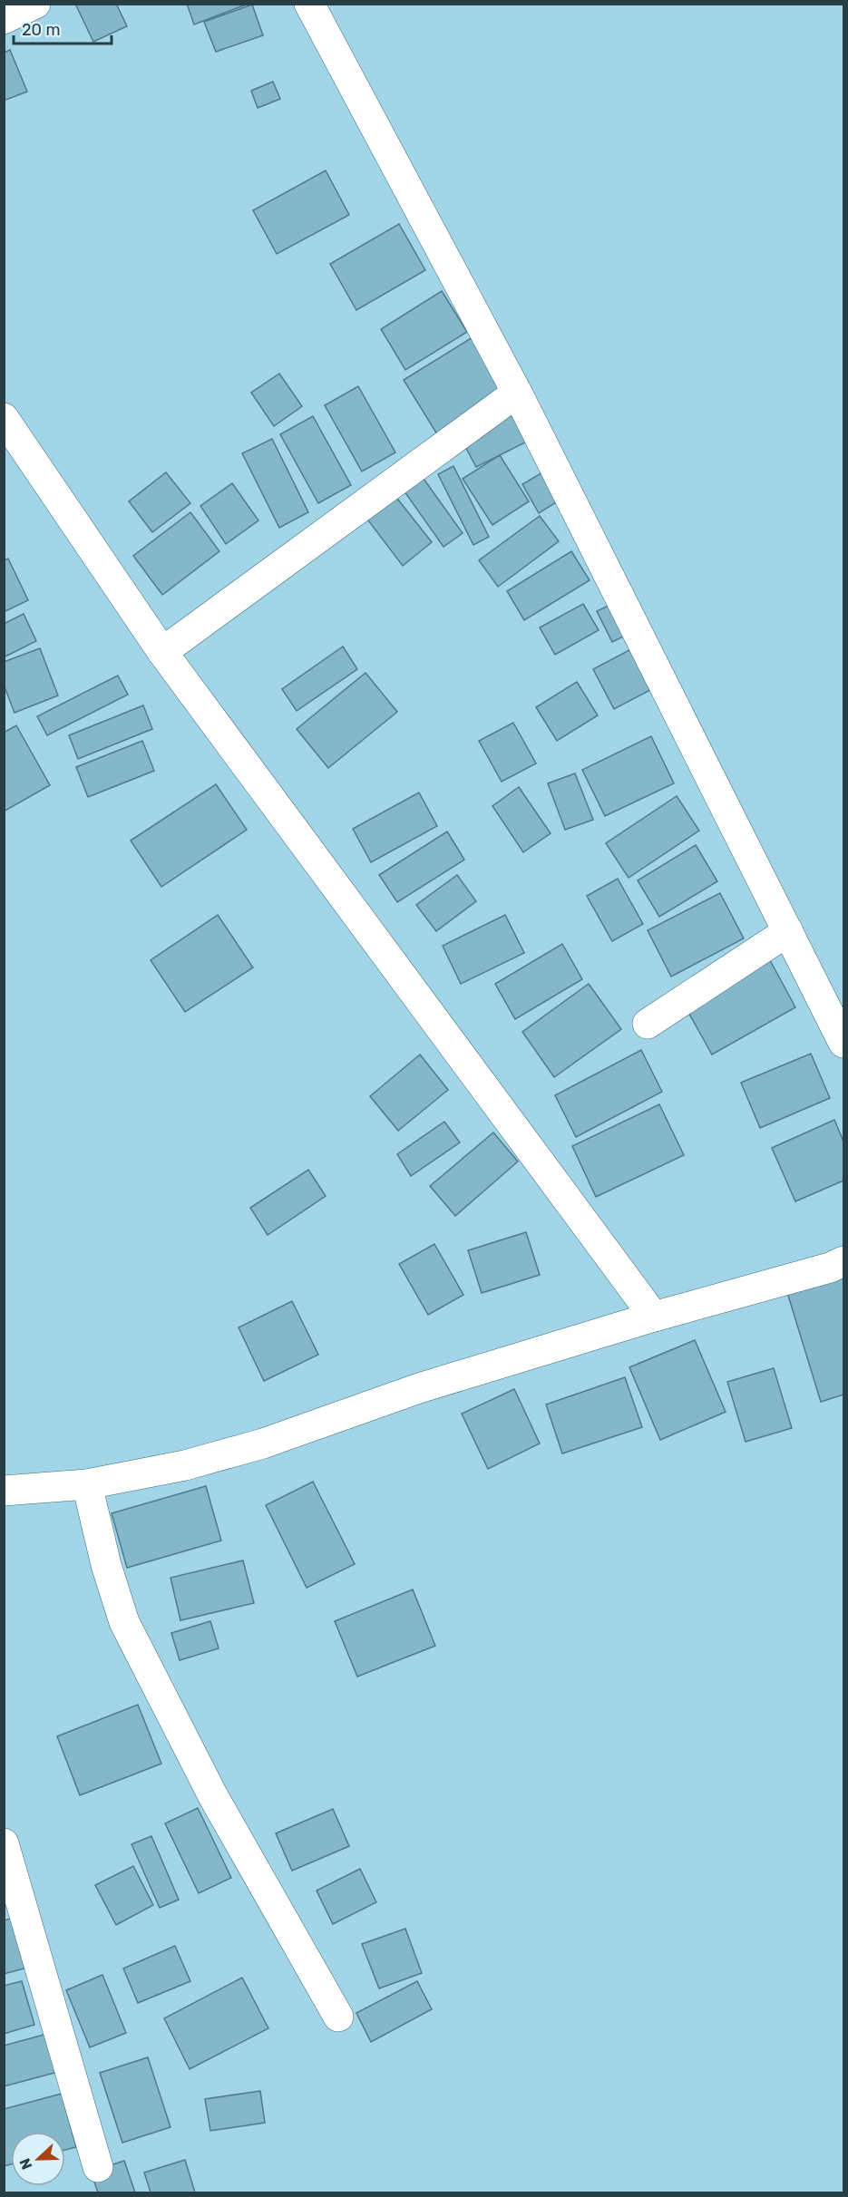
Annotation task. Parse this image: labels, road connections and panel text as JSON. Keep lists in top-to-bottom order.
{
  "scale_bar": "20 m",
  "north": "left"
}
